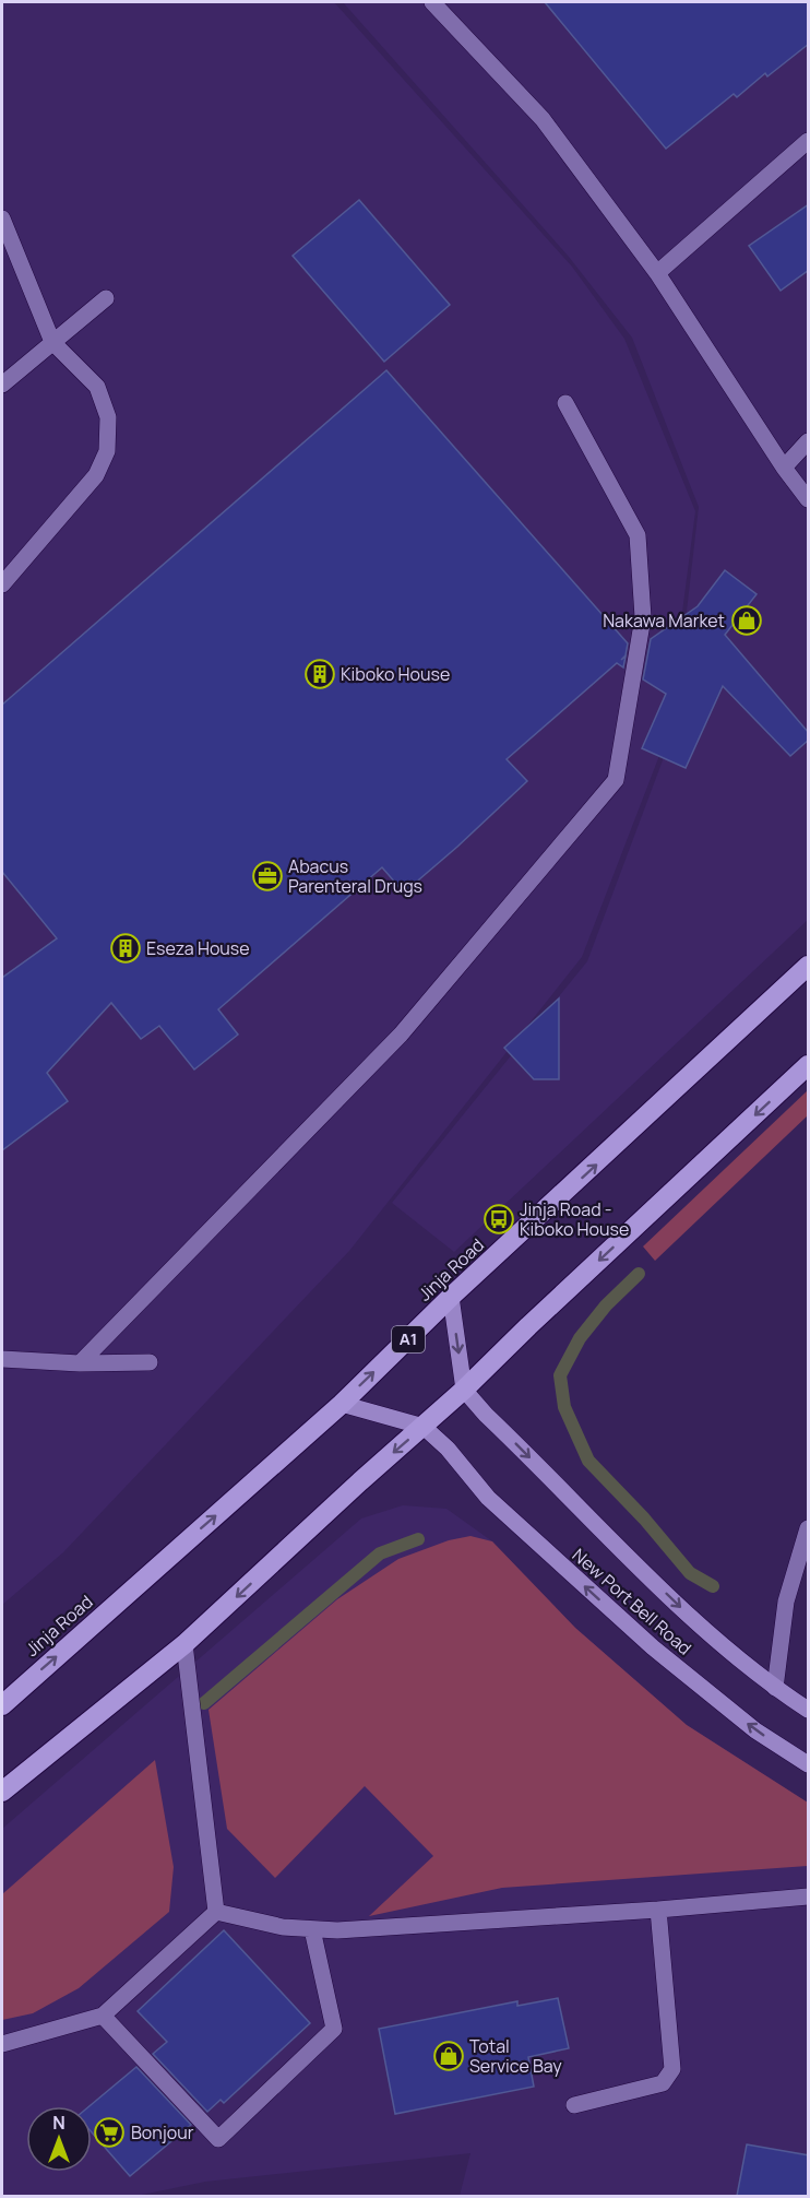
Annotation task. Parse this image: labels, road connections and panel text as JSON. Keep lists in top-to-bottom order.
{
  "streets": {
    "highway": ["Jinja Road", "A1"],
    "main road": ["New Port Bell Road"]
  },
  "places": {
    "shop": ["Nakawa Market", "Total Service Bay"],
    "building": ["Kiboko House", "Eseza House"],
    "office": ["Abacus Parenteral Drugs"],
    "bus stop": ["Jinja Road - Kiboko House"],
    "supermarket": ["Bonjour"]
  },
  "north": "top"
}
